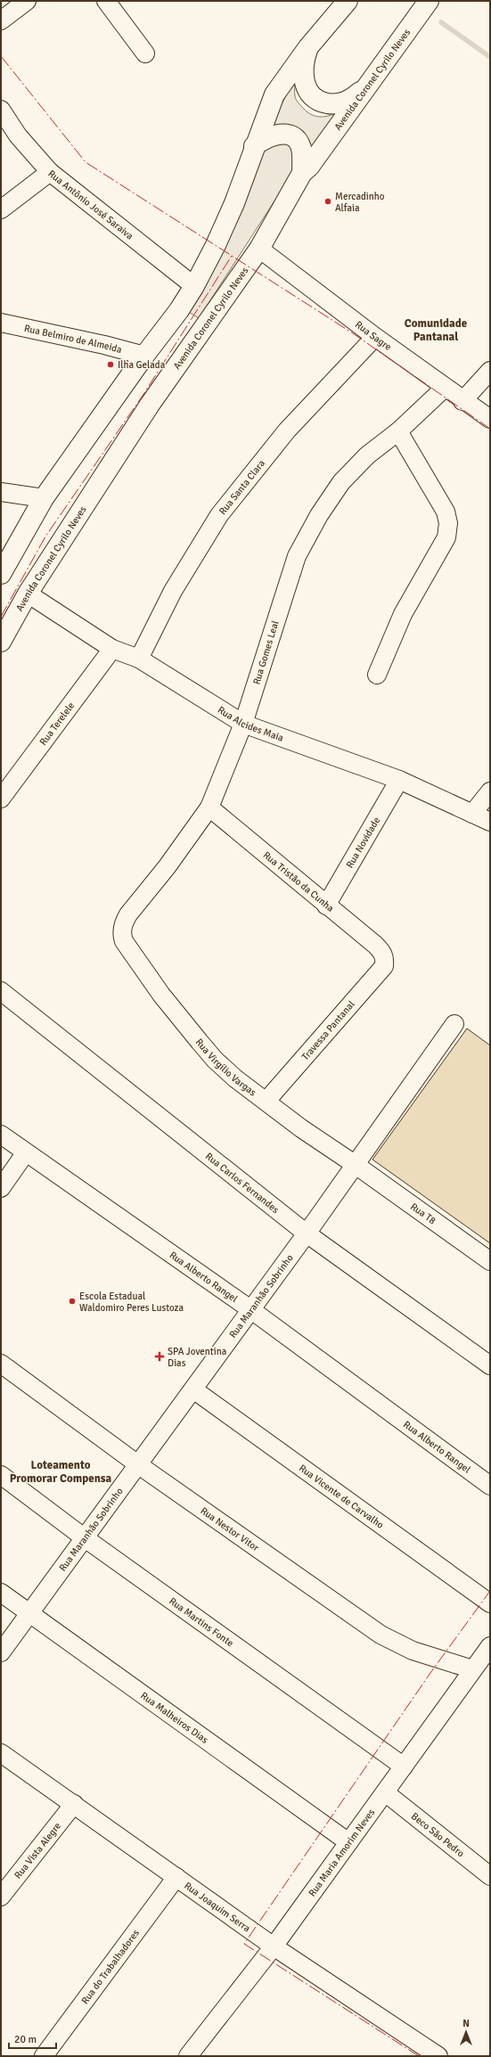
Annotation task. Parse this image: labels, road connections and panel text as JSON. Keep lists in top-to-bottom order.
{
  "streets": {
    "highway": ["Avenida Coronel Cyrilo Neves"],
    "street": [
      "Rua Antônio José Saraiva",
      "Rua Sagre",
      "Rua Belmiro de Almeida",
      "Rua Santa Clara",
      "Rua Gomes Leal",
      "Rua Alcides Maia",
      "Rua Terelele",
      "Rua Novidade",
      "Rua Tristão da Cunha",
      "Travessa Pantanal",
      "Rua Virgílio Vargas",
      "Rua Carlos Fernandes",
      "Rua T8",
      "Rua Alberto Rangel",
      "Rua Maranhão Sobrinho",
      "Rua Vicente de Carvalho",
      "Rua Nestor Vitor",
      "Rua Martins Fonte",
      "Rua Malheiros Dias",
      "Beco São Pedro",
      "Rua Vista Alegre",
      "Rua Maria Amorim Neves",
      "Rua Joaquim Serra",
      "Rua do Trabalhadores"
    ]
  },
  "crossings": [
    ["Avenida Coronel Cyrilo Neves", "Rua Sagre"],
    ["Avenida Coronel Cyrilo Neves", "Rua Alcides Maia"],
    ["Rua Sagre", "Rua Santa Clara"],
    ["Rua Sagre", "Rua Gomes Leal"],
    ["Rua Santa Clara", "Rua Alcides Maia"],
    ["Rua Gomes Leal", "Rua Alcides Maia"],
    ["Rua Gomes Leal", "Rua Tristão da Cunha"],
    ["Rua Gomes Leal", "Rua Virgílio Vargas"],
    ["Rua Alcides Maia", "Rua Terelele"],
    ["Rua Alcides Maia", "Rua Novidade"],
    ["Rua Novidade", "Rua Tristão da Cunha"],
    ["Rua Tristão da Cunha", "Travessa Pantanal"],
    ["Travessa Pantanal", "Rua Virgílio Vargas"],
    ["Rua Virgílio Vargas", "Rua T8"],
    ["Rua Virgílio Vargas", "Rua Maranhão Sobrinho"],
    ["Rua Carlos Fernandes", "Rua Maranhão Sobrinho"],
    ["Rua T8", "Rua Maranhão Sobrinho"],
    ["Rua Alberto Rangel", "Rua Maranhão Sobrinho"],
    ["Rua Maranhão Sobrinho", "Rua Vicente de Carvalho"],
    ["Rua Maranhão Sobrinho", "Rua Nestor Vitor"],
    ["Rua Maranhão Sobrinho", "Rua Martins Fonte"],
    ["Rua Maranhão Sobrinho", "Rua Malheiros Dias"],
    ["Rua Nestor Vitor", "Rua Maria Amorim Neves"],
    ["Rua Martins Fonte", "Rua Maria Amorim Neves"],
    ["Rua Malheiros Dias", "Rua Maria Amorim Neves"],
    ["Beco São Pedro", "Rua Maria Amorim Neves"],
    ["Rua Vista Alegre", "Rua Joaquim Serra"],
    ["Rua Maria Amorim Neves", "Rua Joaquim Serra"],
    ["Rua Joaquim Serra", "Rua do Trabalhadores"]
  ],
  "districts": ["Comunidade Pantanal", "Loteamento Promorar Compensa"],
  "places": {
    "other": ["Mercadinho Alfaia", "Ilha Gelada", "Escola Estadual Waldomiro Peres Lustoza"],
    "health": ["SPA Joventina Dias"]
  },
  "scale_bar": "20 m",
  "north": "top"
}
